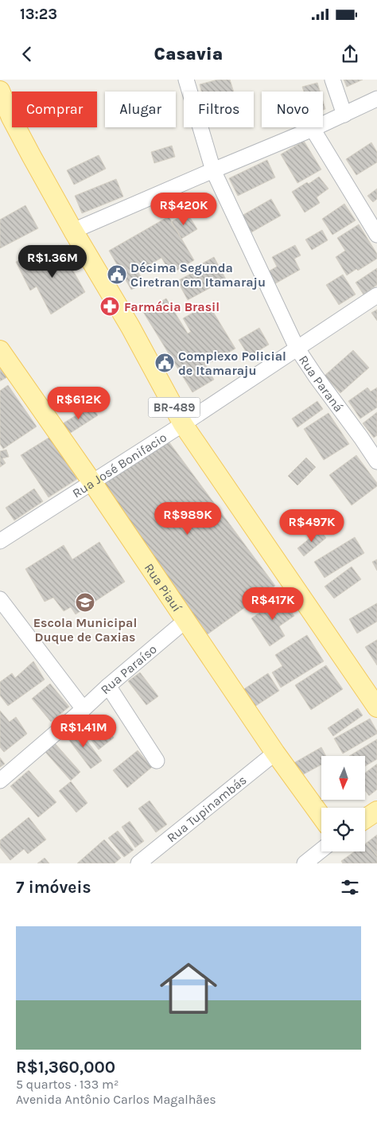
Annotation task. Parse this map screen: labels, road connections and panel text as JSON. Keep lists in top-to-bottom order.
{
  "streets": {
    "main road": ["BR-489", "Rua Piauí"],
    "street": [
      "Rua Paraná",
      "Rua José Bonifacio",
      "Rua Paraíso",
      "Rua Tupinambás"
    ]
  },
  "crossings": [
    ["Rua Paraná", "Rua José Bonifacio"],
    ["BR-489", "Rua José Bonifacio"],
    ["Rua José Bonifacio", "Rua Piauí"],
    ["Rua Piauí", "Rua Paraíso"],
    ["Rua Piauí", "Rua Tupinambás"]
  ],
  "places": {
    "public building": ["Décima Segunda Ciretran em Itamaraju", "Complexo Policial de Itamaraju"],
    "pharmacy": ["Farmácia Brasil"],
    "school or university": ["Escola Municipal Duque de Caxias"]
  },
  "north": "bottom",
  "page": {
    "status": "13:23",
    "header": "Casavia",
    "chip": [
      "Comprar",
      "Alugar",
      "Filtros",
      "Novo"
    ],
    "price": [
      "R$420K",
      "R$1.36M",
      "R$612K",
      "R$989K",
      "R$497K",
      "R$417K",
      "R$1.41M"
    ],
    "heading": "7 imóveis",
    "list": [
      {
        "name": "R$1,360,000",
        "note": "5 quartos · 133 m² · Avenida Antônio Carlos Magalhães"
      }
    ]
  }
}
